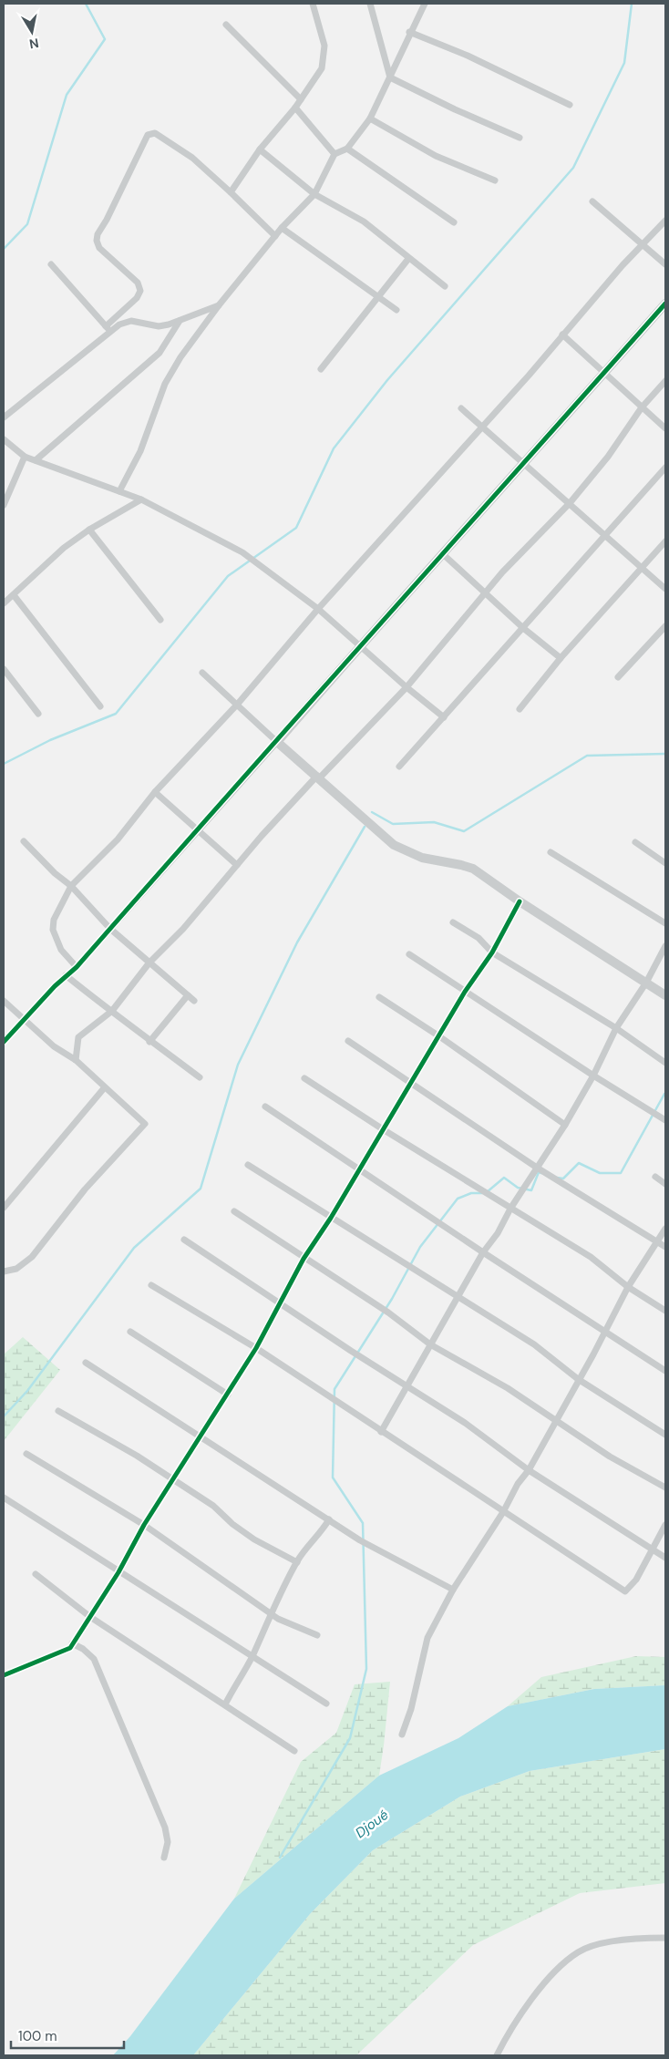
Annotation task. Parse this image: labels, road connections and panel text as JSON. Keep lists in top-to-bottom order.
{
  "water": ["Djoué"],
  "scale_bar": "100 m",
  "north": "bottom"
}
